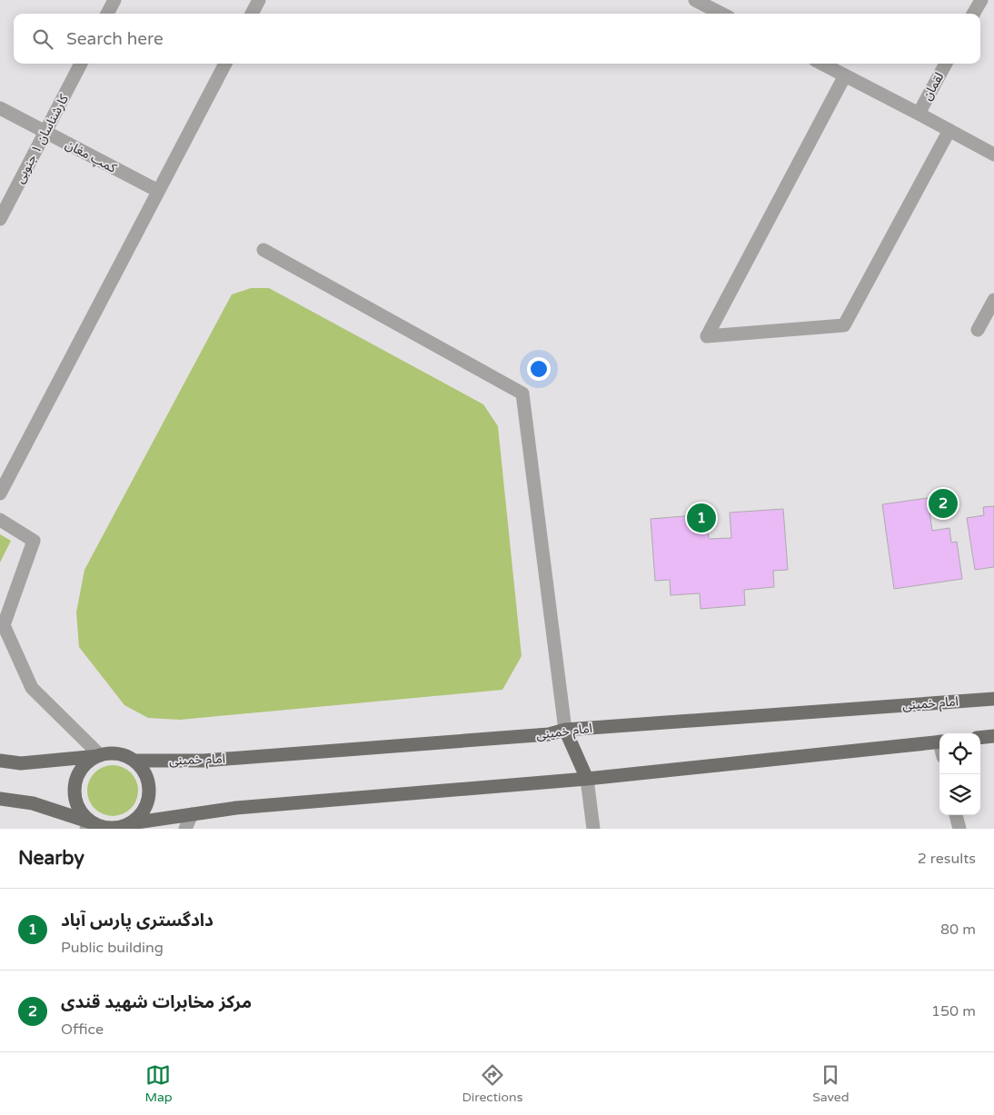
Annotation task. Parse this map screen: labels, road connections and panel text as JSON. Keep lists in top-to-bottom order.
{
  "streets": {
    "main road": ["امام خمینی"],
    "street": ["لقمان", "کارشناسان ۱ جنوبی", "کمپ مغان"]
  },
  "crossings": [
    ["کارشناسان ۱ جنوبی", "کمپ مغان"]
  ],
  "page": {
    "search": "Search here",
    "pins": ["2", "1"],
    "heading": ["Nearby", "2 results"],
    "list": [
      {
        "mark": "1",
        "name": "دادگستری پارس آباد",
        "note": "Public building",
        "value": "80 m"
      },
      {
        "mark": "2",
        "name": "مرکز مخابرات شهید قندی",
        "note": "Office",
        "value": "150 m"
      }
    ],
    "nav": ["Map", "Directions", "Saved"]
  }
}
